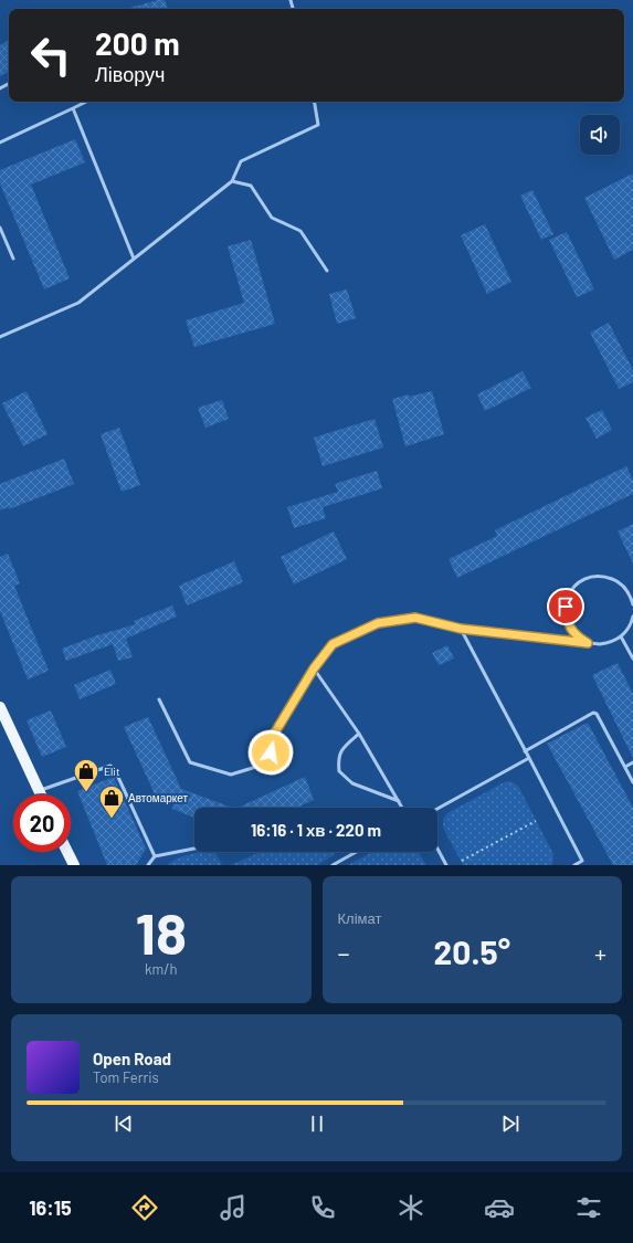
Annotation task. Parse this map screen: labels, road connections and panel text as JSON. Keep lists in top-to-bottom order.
{
  "places": {
    "shop": ["Elit", "Автомаркет"]
  },
  "page": {
    "turn": ["200 m", "Ліворуч"],
    "limit": "20",
    "trip": "16:16 · 1 хв · 220 m",
    "tile": [
      ["18", "km/h"],
      "Клімат"
    ],
    "heat": ["−", "20.5°", "+"],
    "song": ["Open Road", "Tom Ferris"],
    "tabs": "16:15"
  }
}
